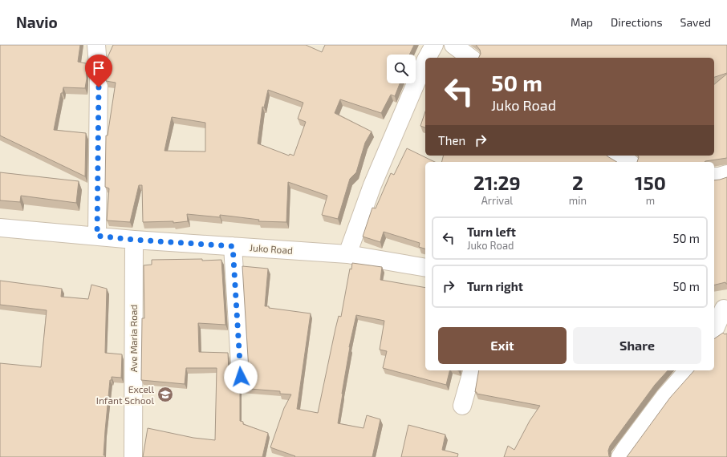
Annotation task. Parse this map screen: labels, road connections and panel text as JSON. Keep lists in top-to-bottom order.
{
  "streets": {
    "street": ["Juko Road", "Ave Maria Road"]
  },
  "crossings": [
    ["Juko Road", "Ave Maria Road"]
  ],
  "places": {
    "school or university": ["Excell Infant School"]
  },
  "page": {
    "header": "Navio",
    "nav": ["Map", "Directions", "Saved"],
    "turn": ["50 m", "Juko Road"],
    "then": "Then",
    "eta": [
      "21:29",
      "Arrival",
      "2",
      "min",
      "150",
      "m"
    ],
    "list": [
      {
        "name": "Turn left",
        "note": "Juko Road",
        "value": "50 m"
      },
      {
        "name": "Turn right",
        "value": "50 m"
      }
    ],
    "buttons": ["Exit", "Share"]
  }
}
